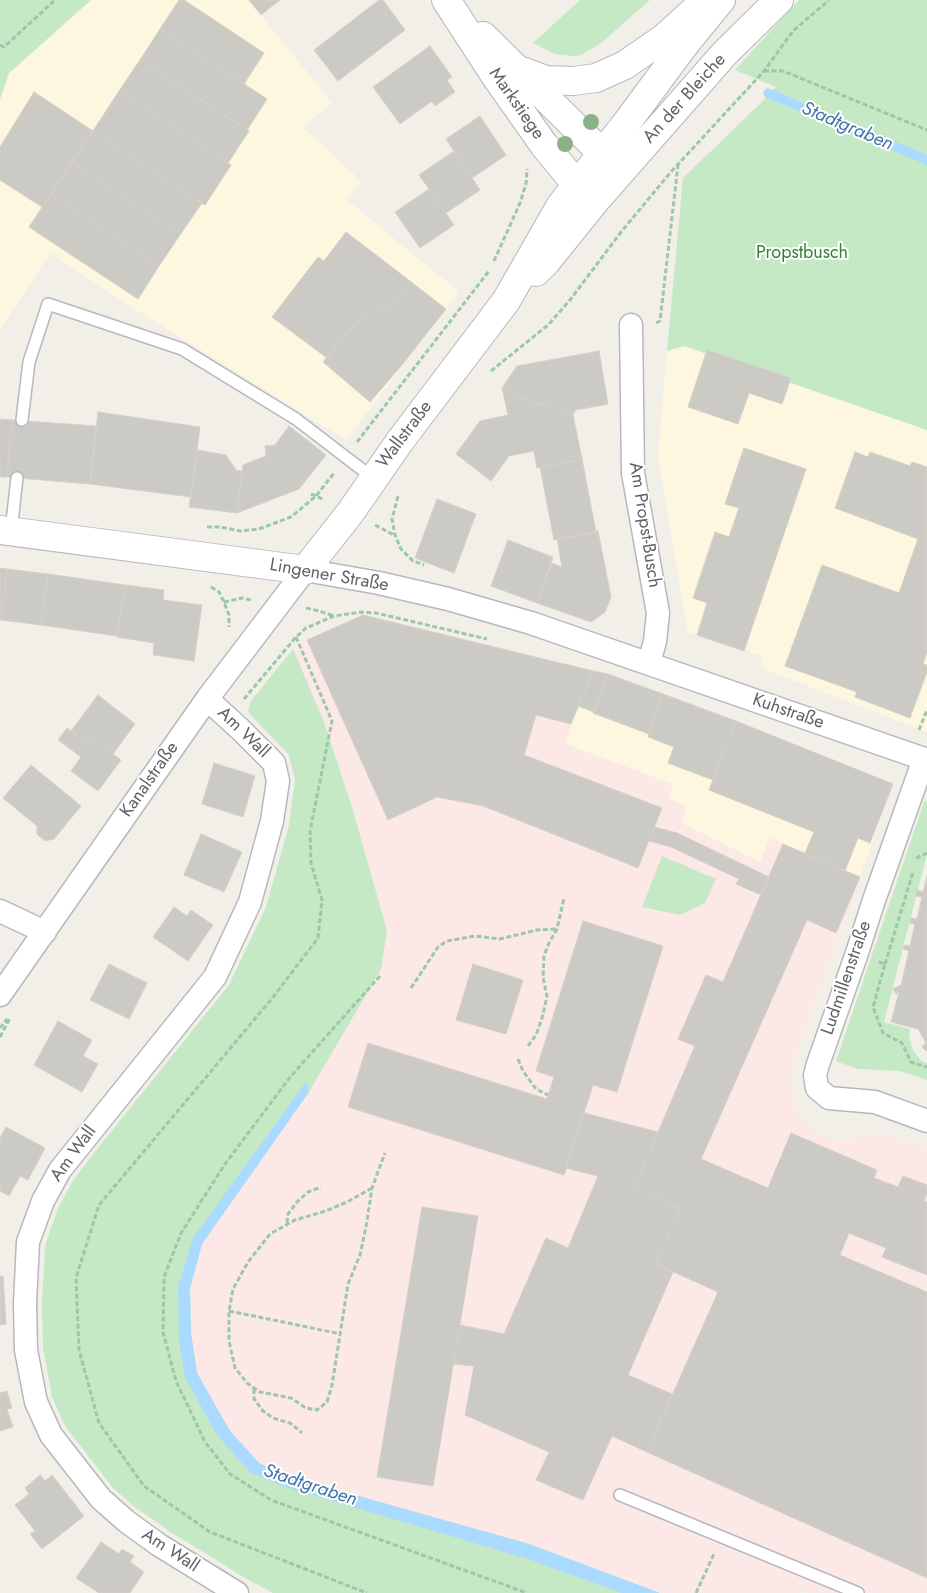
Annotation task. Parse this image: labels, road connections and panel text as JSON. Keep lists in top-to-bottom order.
{
  "streets": {
    "street": [
      "An der Bleiche",
      "Markstiege",
      "Wallstraße",
      "Am Propst-Busch",
      "Lingener Straße",
      "Kuhstraße",
      "Am Wall",
      "Kanalstraße",
      "Ludmillenstraße"
    ]
  },
  "crossings": [
    ["An der Bleiche", "Markstiege"],
    ["An der Bleiche", "Wallstraße"],
    ["Markstiege", "Wallstraße"],
    ["Wallstraße", "Lingener Straße"],
    ["Wallstraße", "Kanalstraße"],
    ["Am Propst-Busch", "Lingener Straße"],
    ["Am Propst-Busch", "Kuhstraße"],
    ["Lingener Straße", "Kuhstraße"],
    ["Lingener Straße", "Kanalstraße"],
    ["Kuhstraße", "Ludmillenstraße"],
    ["Am Wall", "Kanalstraße"]
  ],
  "water": ["Stadtgraben"],
  "parks": ["Propstbusch"]
}
